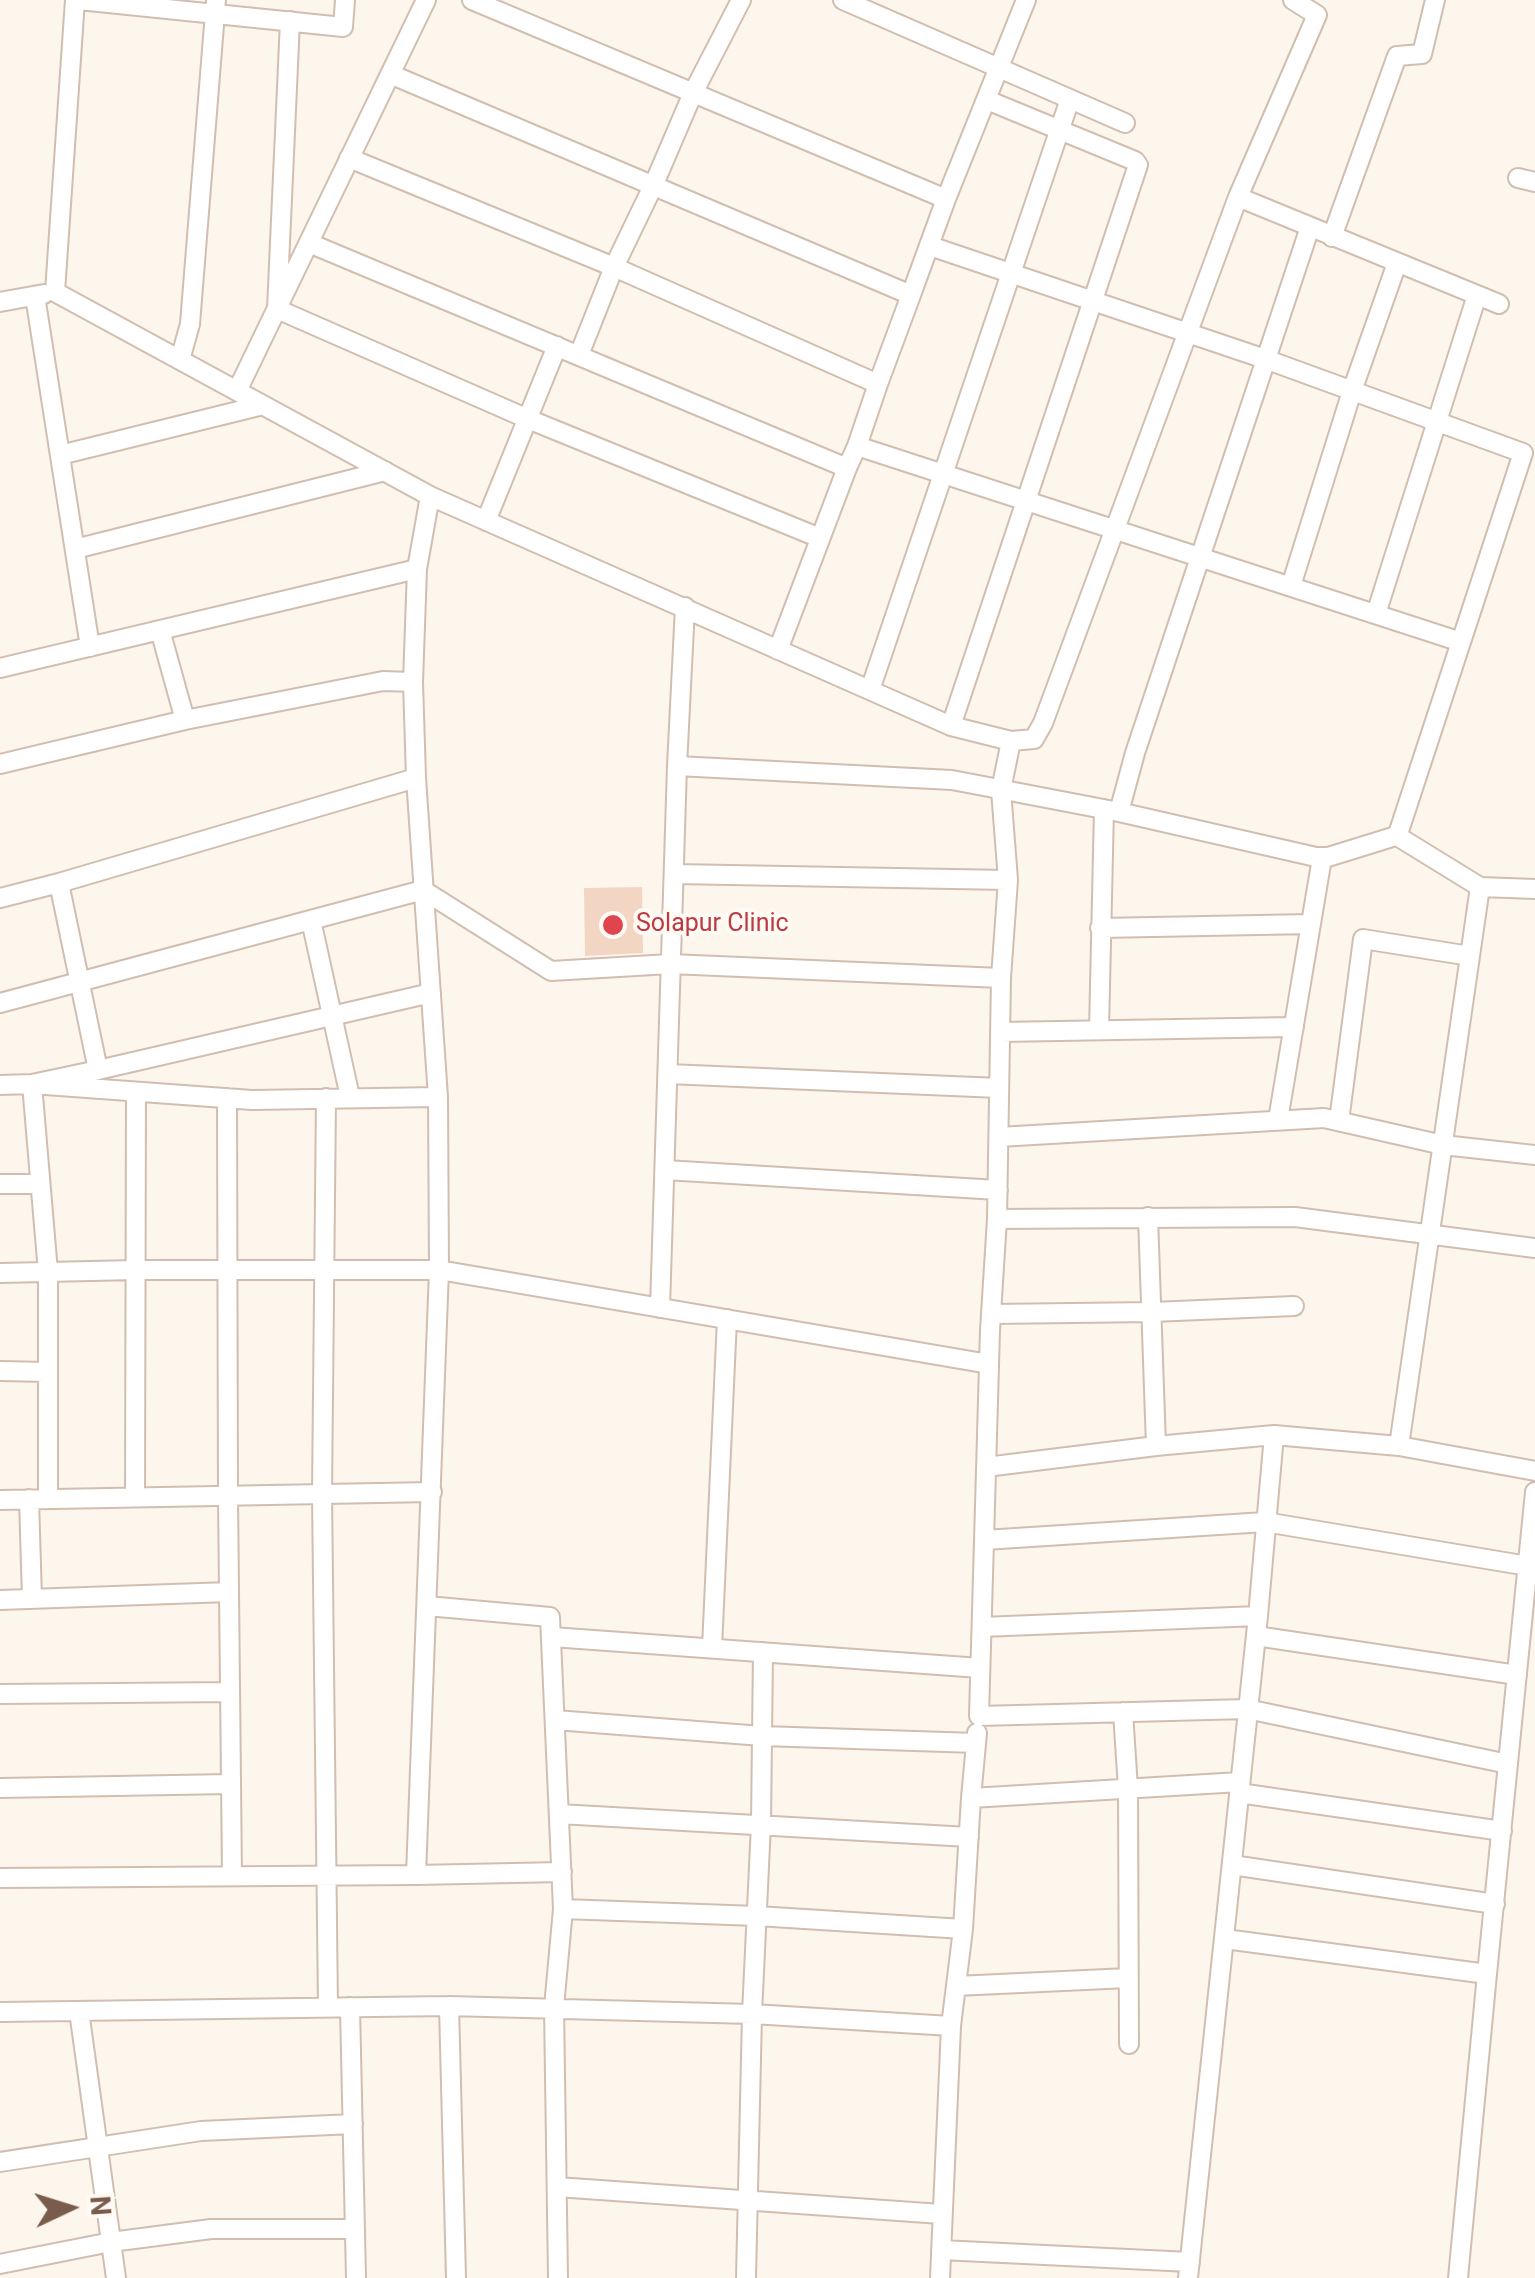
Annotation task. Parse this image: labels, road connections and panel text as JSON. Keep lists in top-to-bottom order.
{
  "places": ["Solapur Clinic"],
  "north": "right"
}
